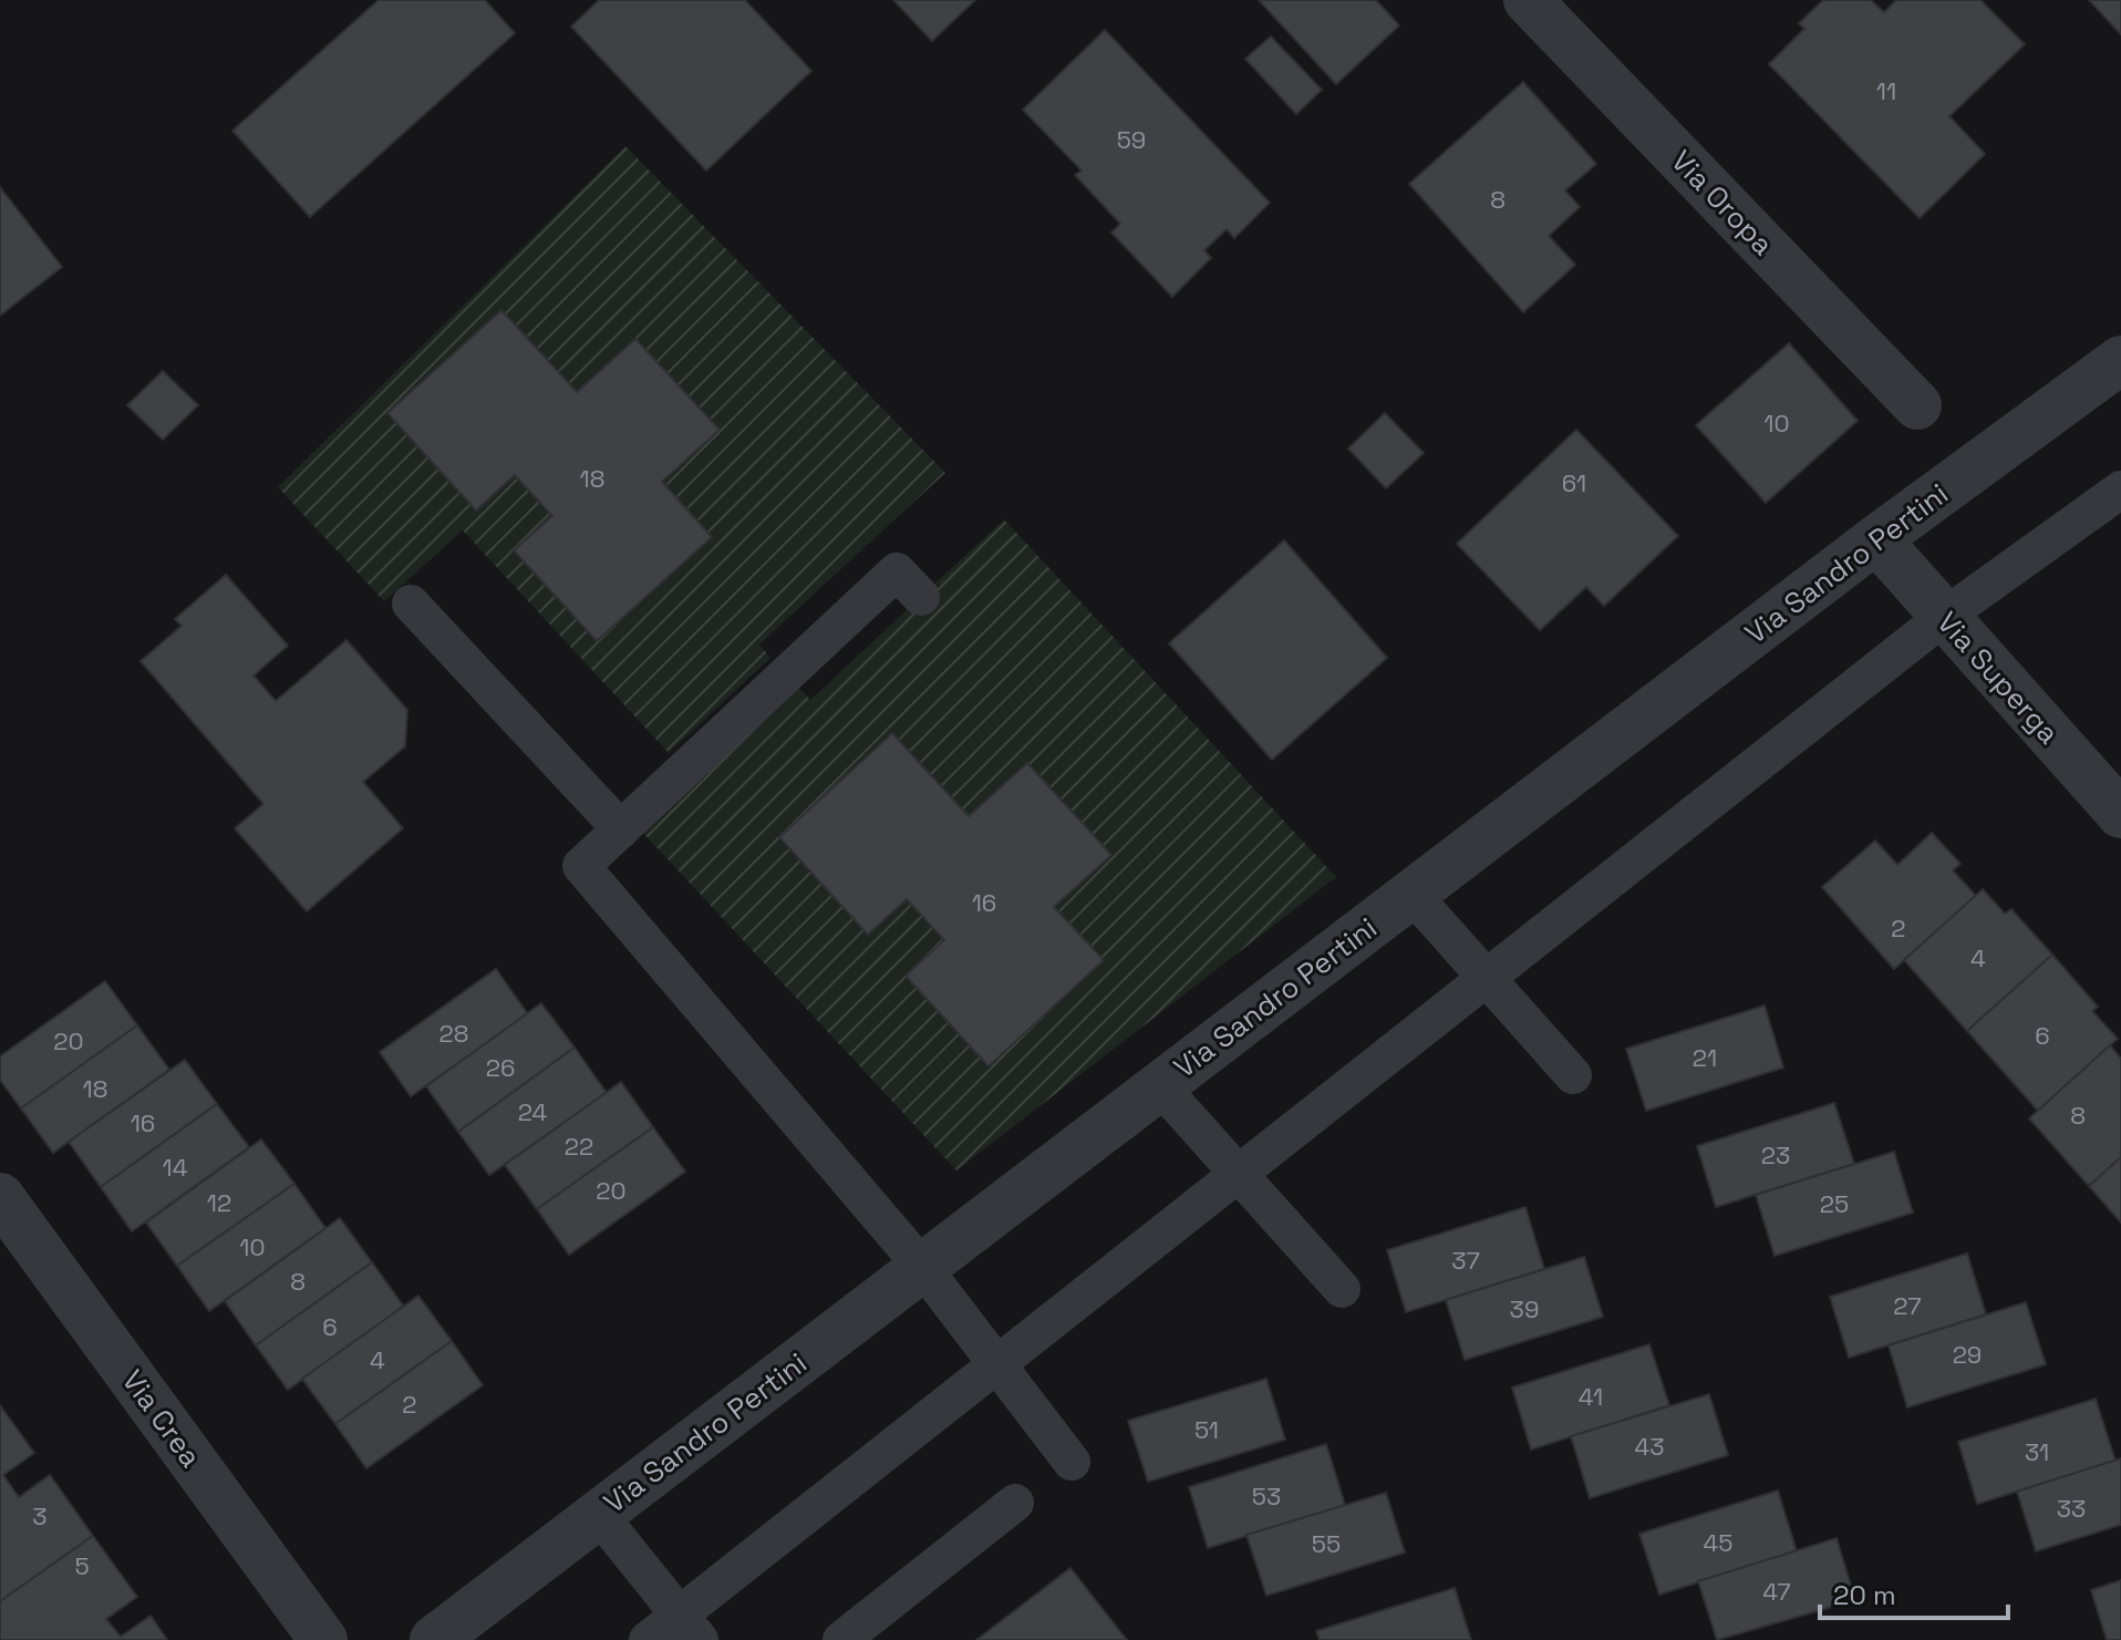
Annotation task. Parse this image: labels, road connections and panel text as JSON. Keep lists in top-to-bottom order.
{
  "streets": {
    "street": [
      "Via Oropa",
      "Via Sandro Pertini",
      "Via Superga",
      "Via Crea"
    ]
  },
  "crossings": [
    ["Via Sandro Pertini", "Via Superga"]
  ],
  "house_numbers": [
    "11",
    "59",
    "8",
    "10",
    "18",
    "61",
    "16",
    "2",
    "4",
    "28",
    "6",
    "20",
    "21",
    "26",
    "18",
    "24",
    "8",
    "16",
    "22",
    "23",
    "14",
    "20",
    "12",
    "25",
    "10",
    "37",
    "8",
    "27",
    "39",
    "6",
    "29",
    "4",
    "41",
    "2",
    "51",
    "43",
    "31",
    "53",
    "33",
    "3",
    "45",
    "55",
    "5",
    "47"
  ],
  "scale_bar": "20 m"
}
